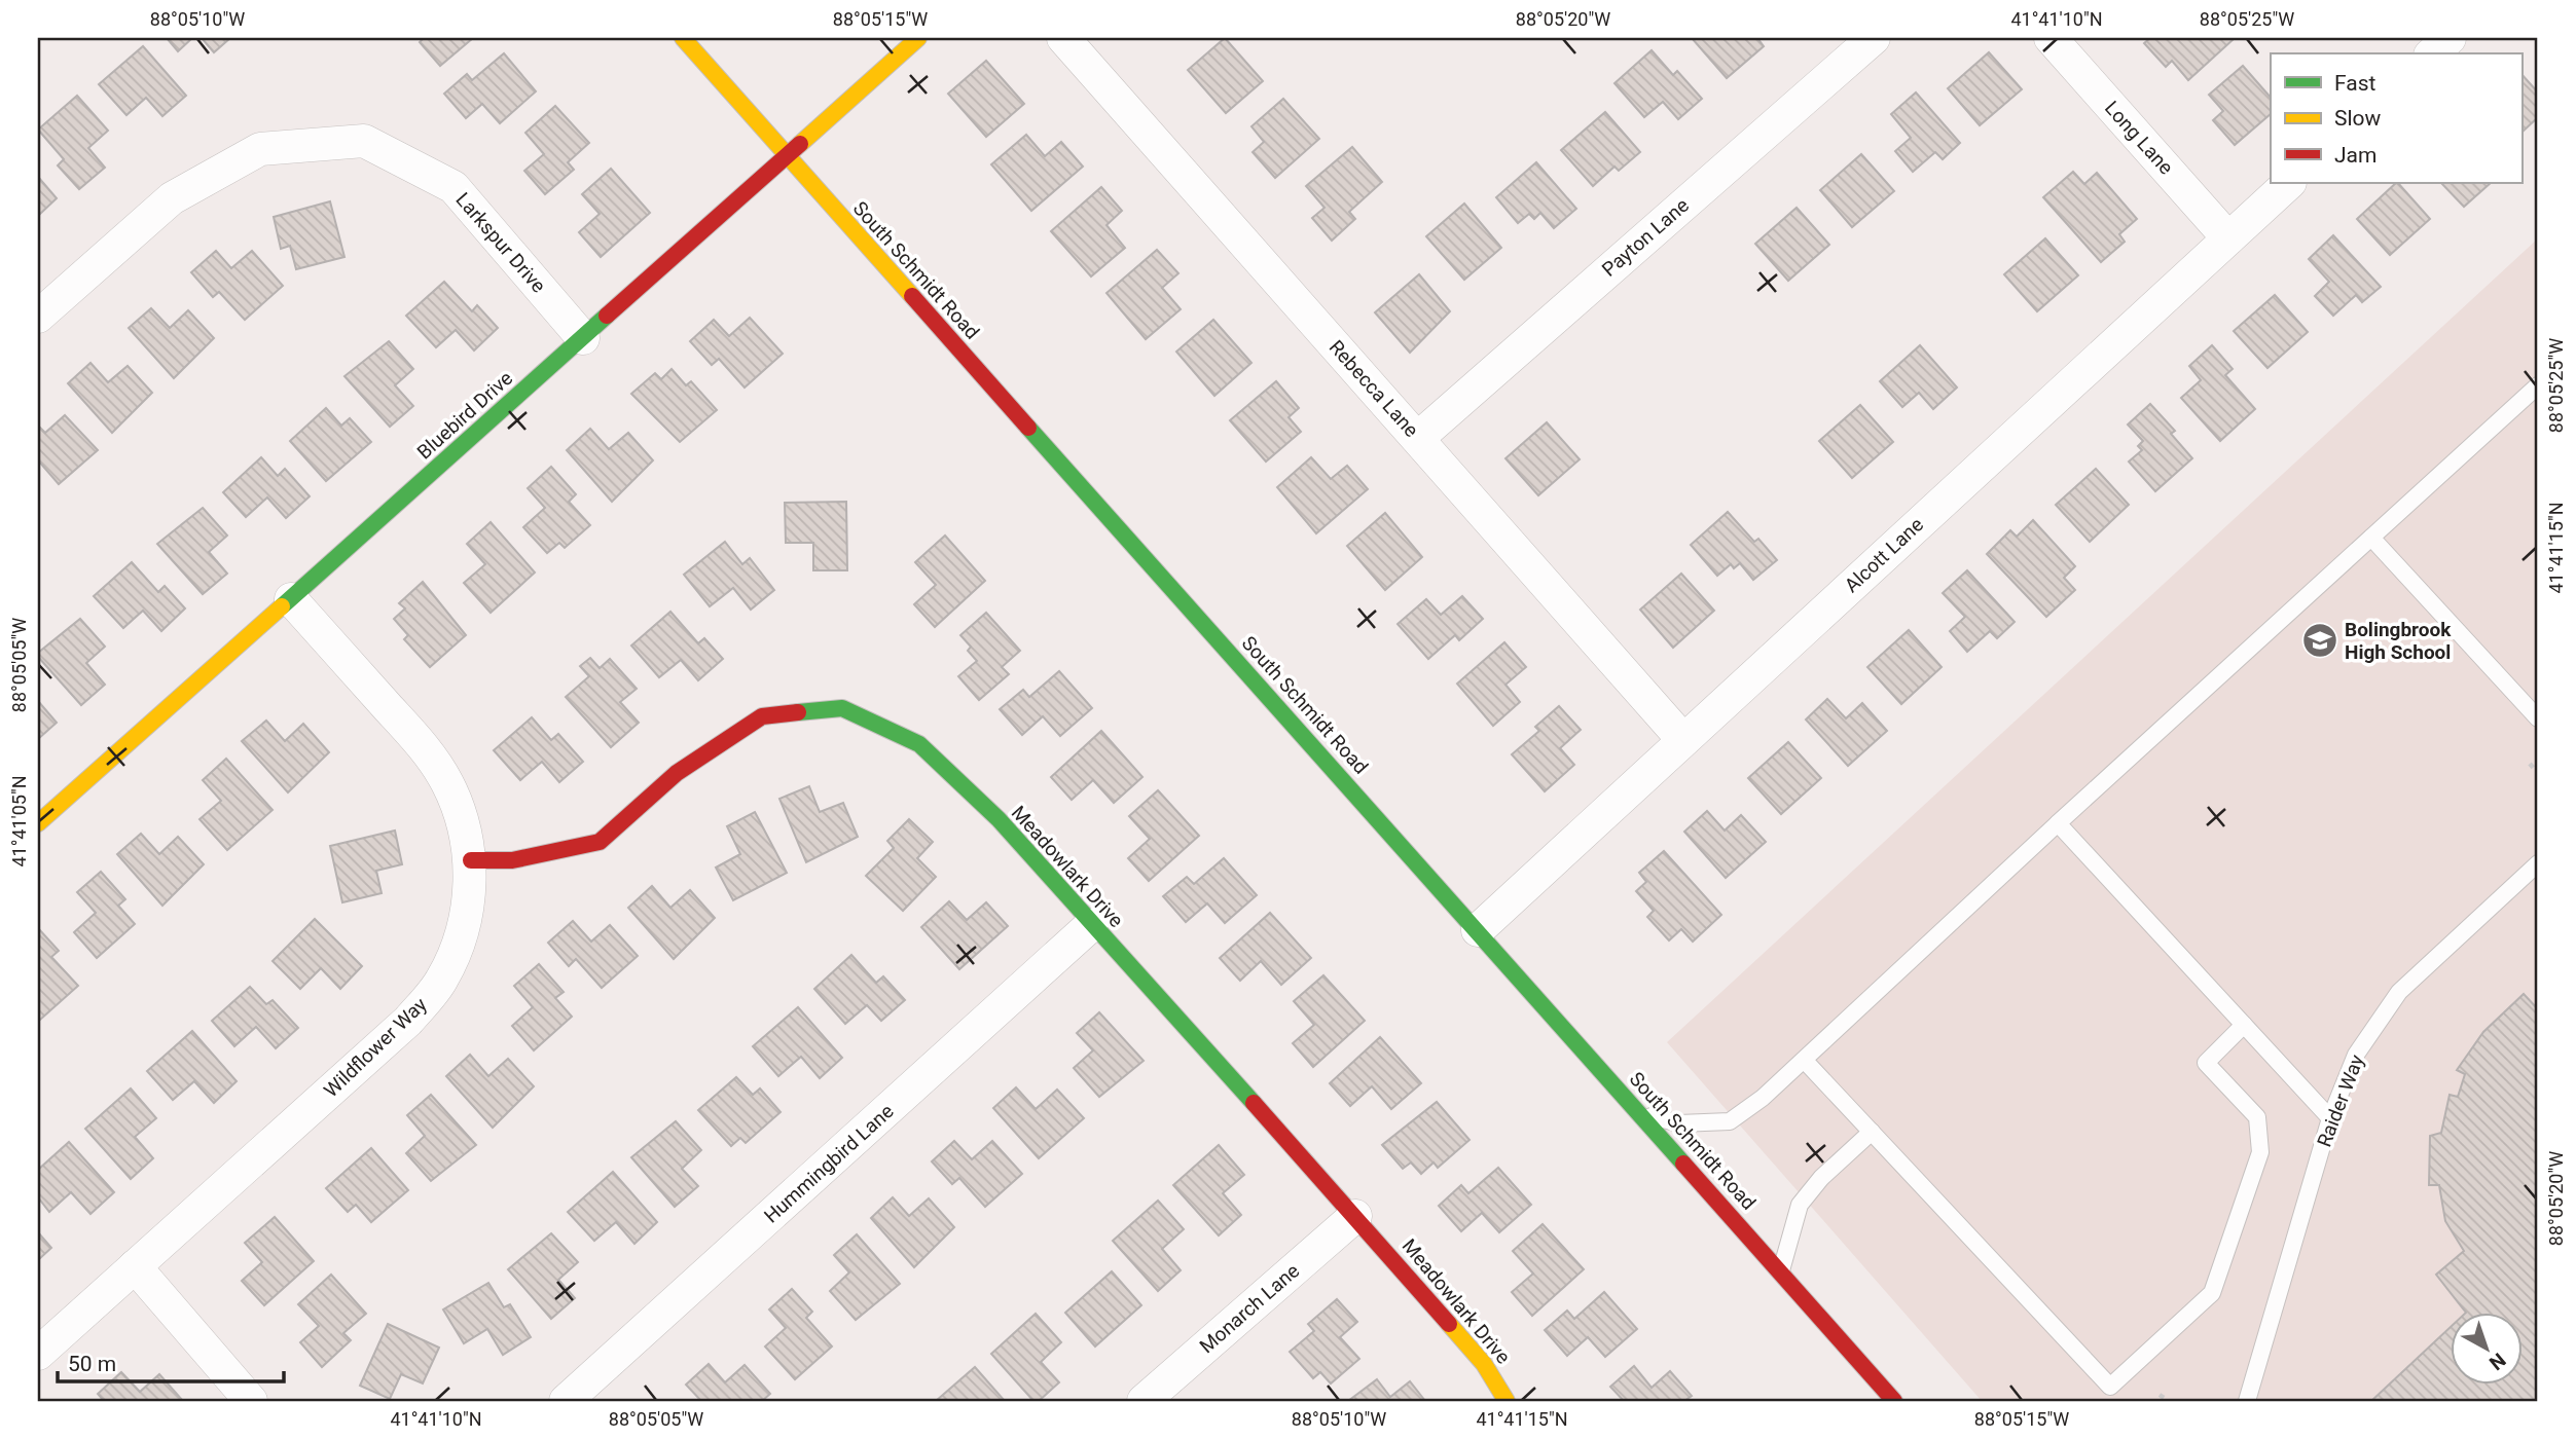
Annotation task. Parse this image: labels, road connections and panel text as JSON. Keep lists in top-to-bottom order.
{
  "streets": {
    "street": [
      "Long Lane",
      "Payton Lane",
      "Larkspur Drive",
      "South Schmidt Road",
      "Rebecca Lane",
      "Bluebird Drive",
      "Alcott Lane",
      "Meadowlark Drive",
      "Wildflower Way",
      "Hummingbird Lane",
      "Monarch Lane"
    ],
    "lane": ["Raider Way"]
  },
  "crossings": [
    ["Long Lane", "Alcott Lane"],
    ["Payton Lane", "Rebecca Lane"],
    ["Larkspur Drive", "Bluebird Drive"],
    ["South Schmidt Road", "Bluebird Drive"],
    ["South Schmidt Road", "Alcott Lane"],
    ["Rebecca Lane", "Alcott Lane"],
    ["Bluebird Drive", "Wildflower Way"],
    ["Meadowlark Drive", "Wildflower Way"],
    ["Meadowlark Drive", "Hummingbird Lane"],
    ["Meadowlark Drive", "Monarch Lane"]
  ],
  "places": {
    "school or university": ["Bolingbrook High School"]
  },
  "legend": ["Fast", "Slow", "Jam"],
  "scale_bar": "50 m",
  "north": "bottom right",
  "coordinates": [
    "88°05'10\"W",
    "88°05'15\"W",
    "88°05'20\"W",
    "41°41'10\"N",
    "88°05'25\"W",
    "41°41'15\"N",
    "88°05'05\"W",
    "41°41'05\"N"
  ]
}
